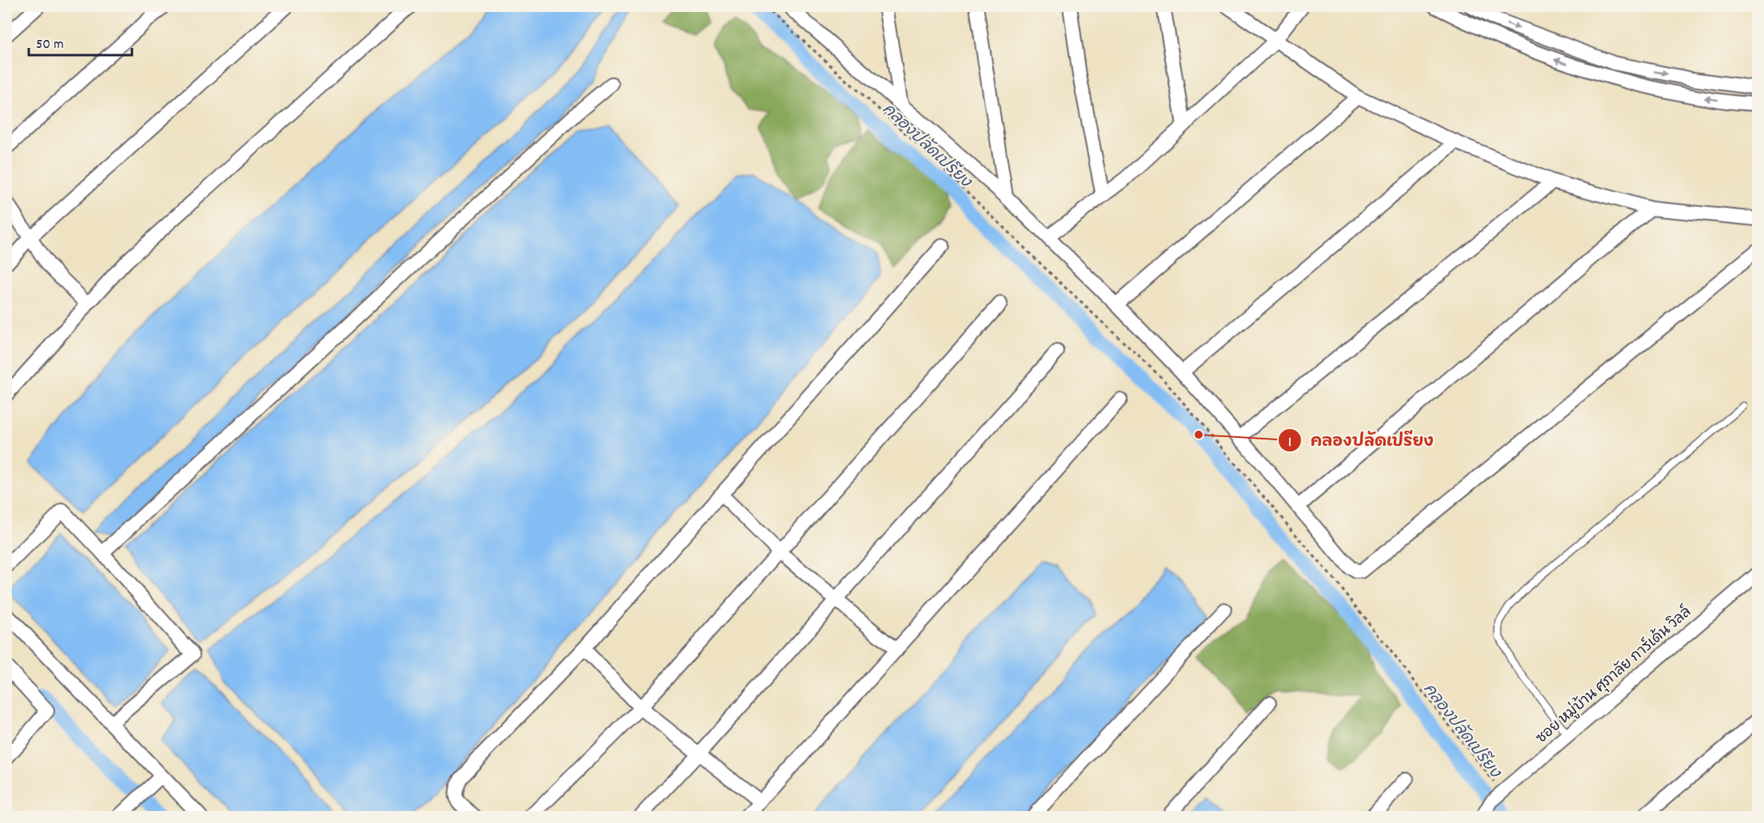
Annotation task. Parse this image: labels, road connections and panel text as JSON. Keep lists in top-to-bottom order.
{
  "streets": {
    "street": ["ซอย หมู่บ้าน ศุภาลัย การ์เด้น วิลล์"]
  },
  "water": ["คลองปลัดเปรียง"],
  "places": ["คลองปลัดเปรียง"],
  "scale_bar": "50 m"
}
